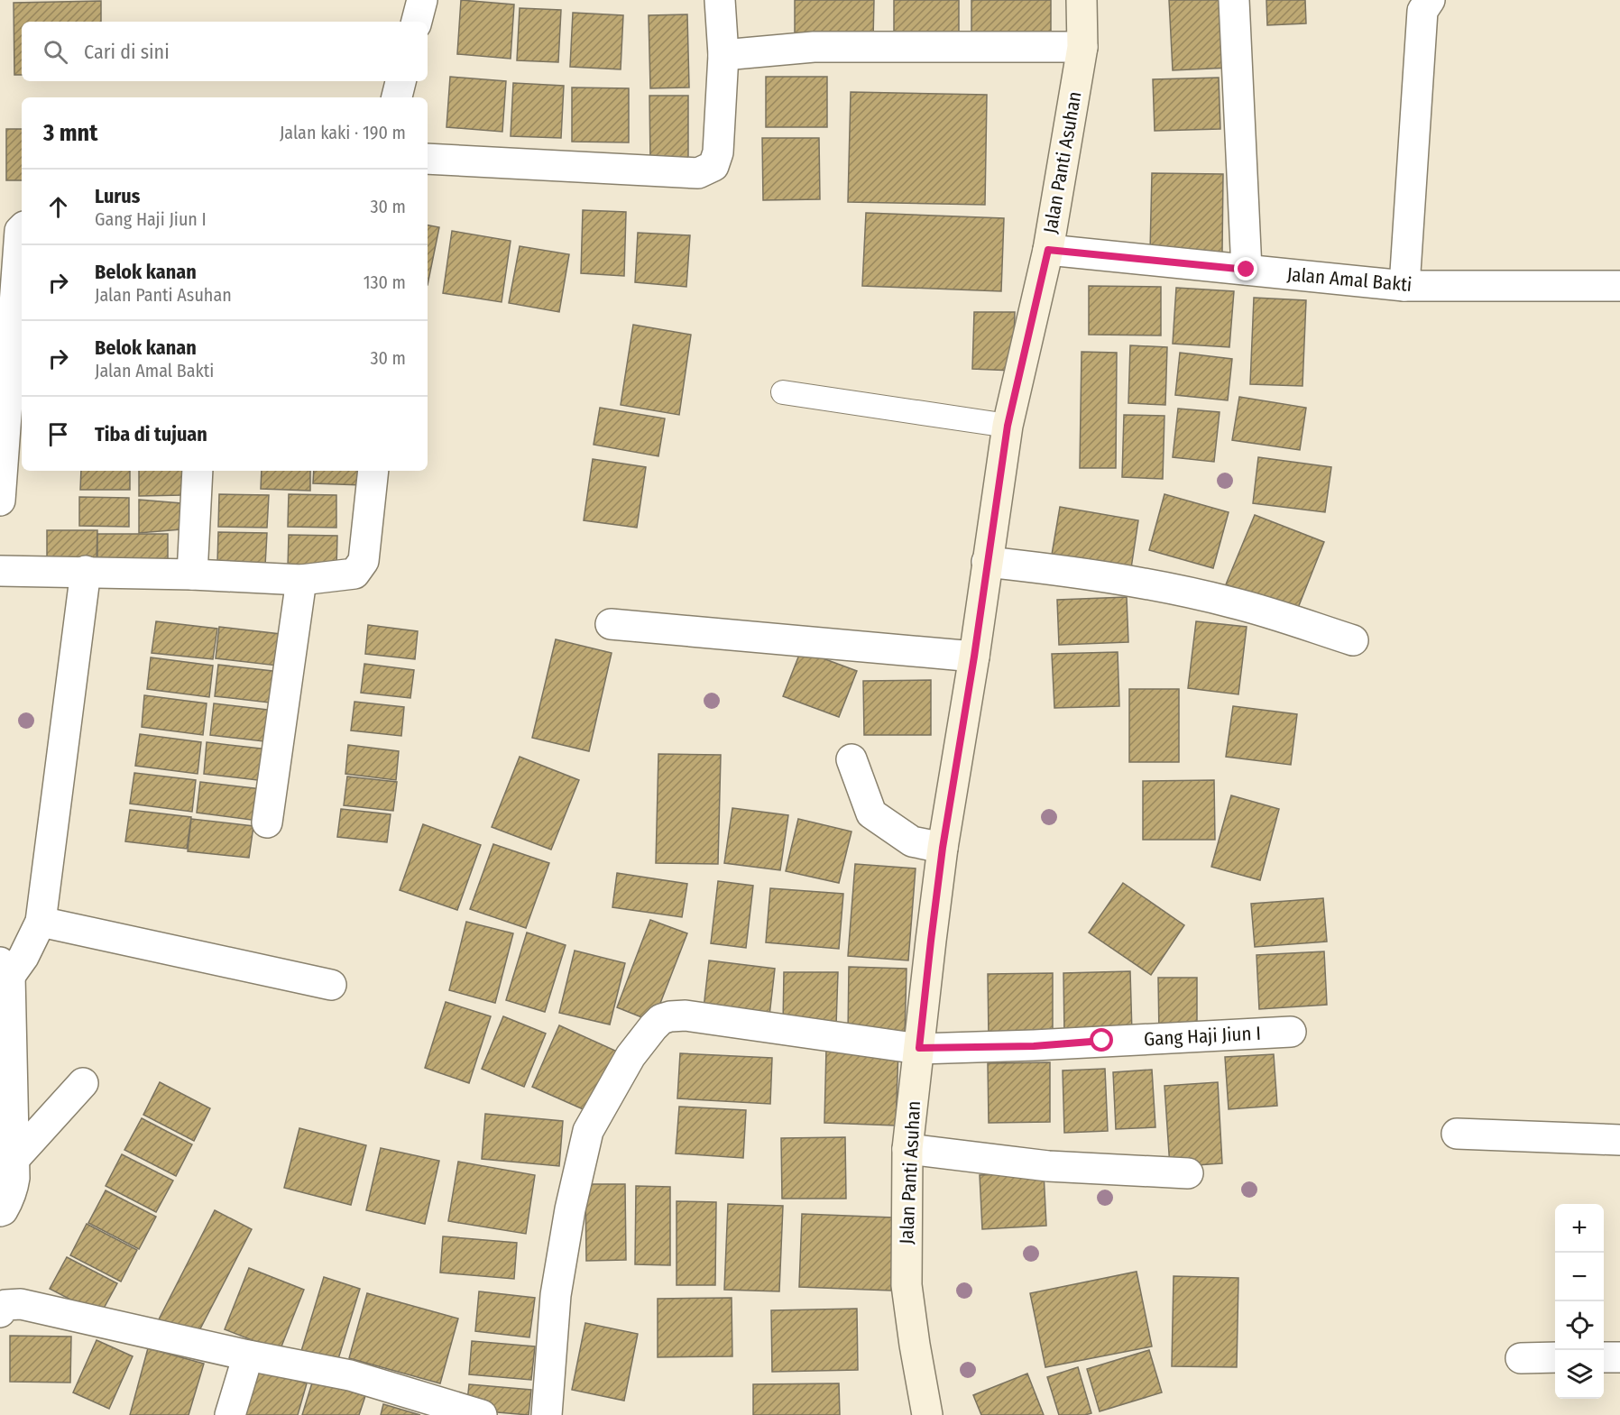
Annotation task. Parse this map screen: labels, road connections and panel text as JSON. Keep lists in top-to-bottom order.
{
  "streets": {
    "street": ["Jalan Panti Asuhan", "Jalan Amal Bakti", "Gang Haji Jiun I"]
  },
  "crossings": [
    ["Jalan Panti Asuhan", "Jalan Amal Bakti"],
    ["Jalan Panti Asuhan", "Gang Haji Jiun I"]
  ],
  "page": {
    "search": "Cari di sini",
    "heading": ["3 mnt", "Jalan kaki · 190 m"],
    "list": [
      ["Lurus", "Gang Haji Jiun I", "30 m"],
      ["Belok kanan", "Jalan Panti Asuhan", "130 m"],
      ["Belok kanan", "Jalan Amal Bakti", "30 m"],
      "Tiba di tujuan"
    ],
    "map_buttons": ["+", "−"]
  }
}
